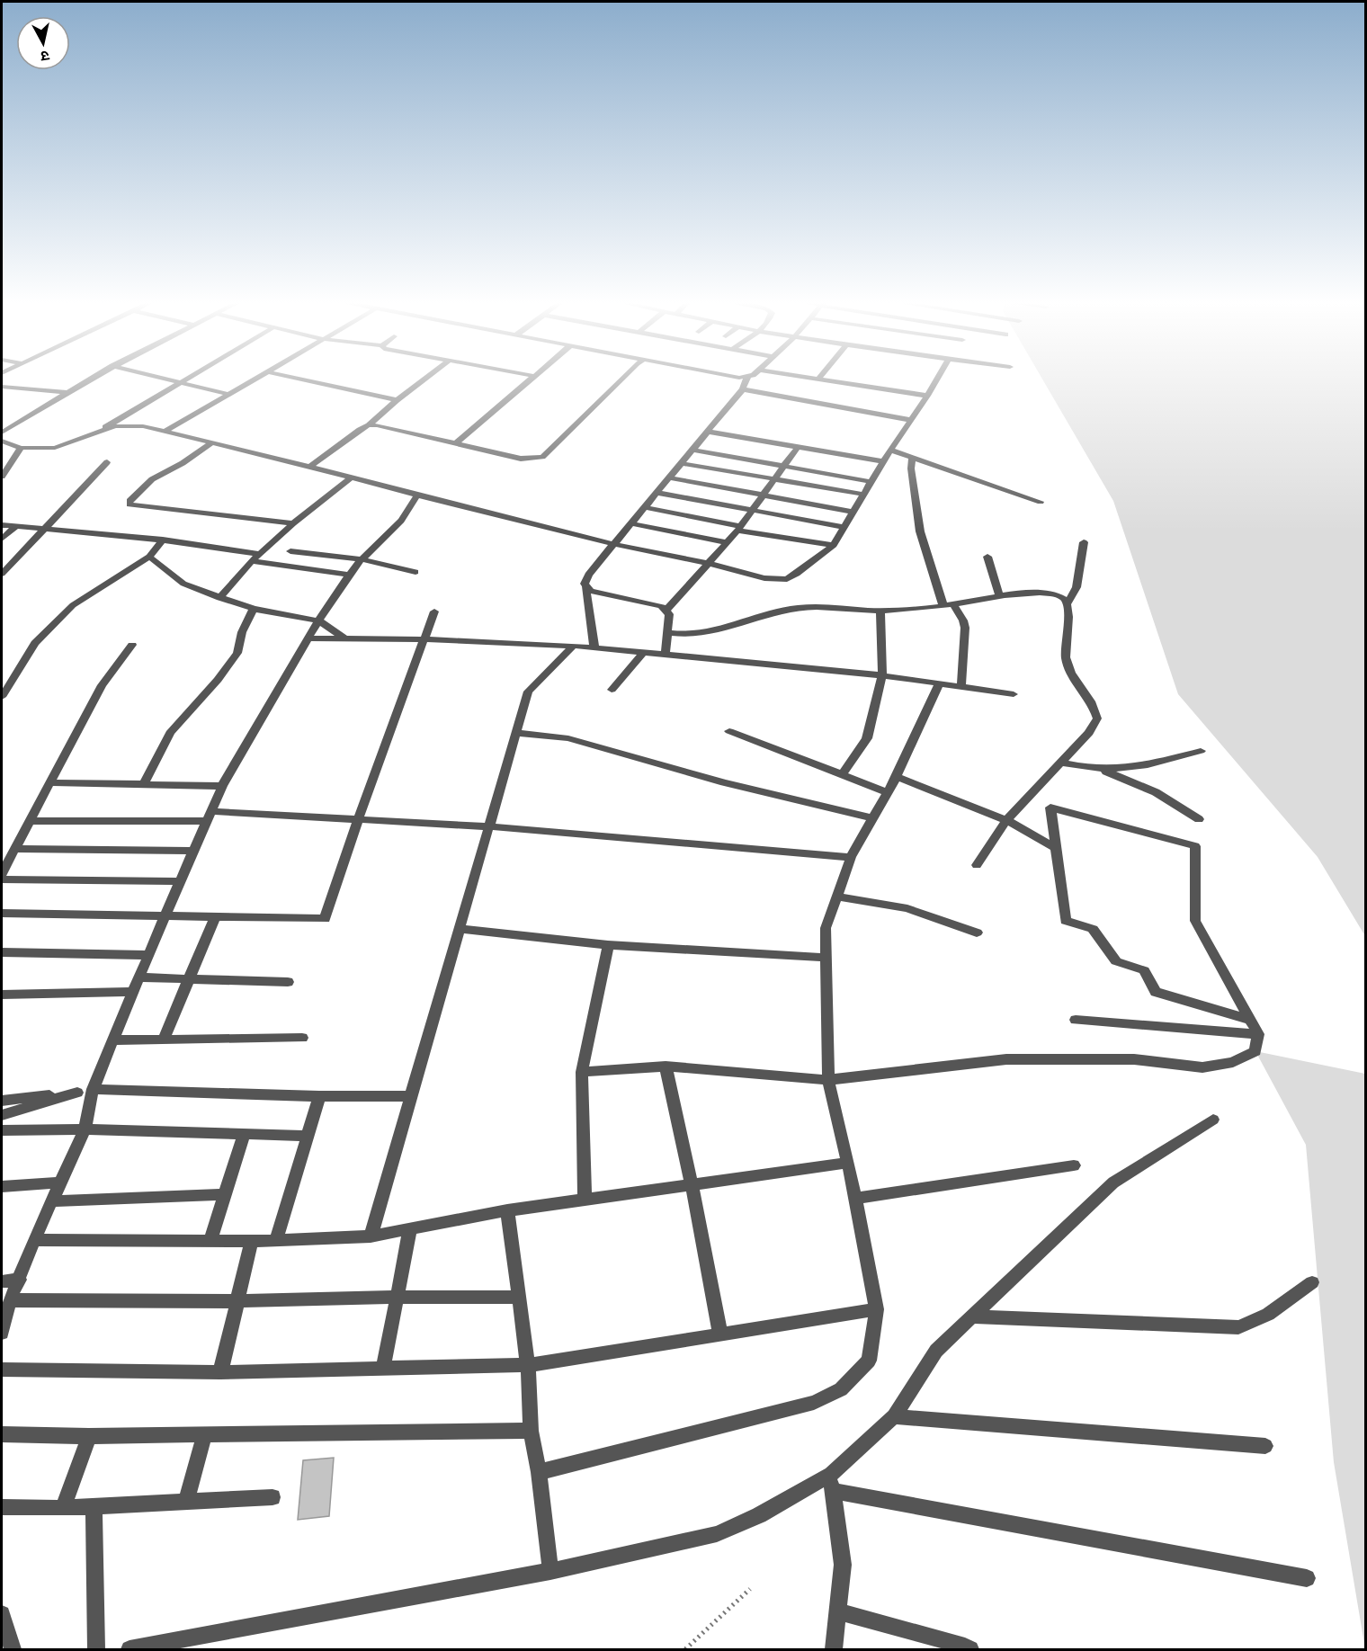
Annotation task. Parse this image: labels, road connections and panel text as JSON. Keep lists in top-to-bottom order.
{
  "north": "bottom"
}
